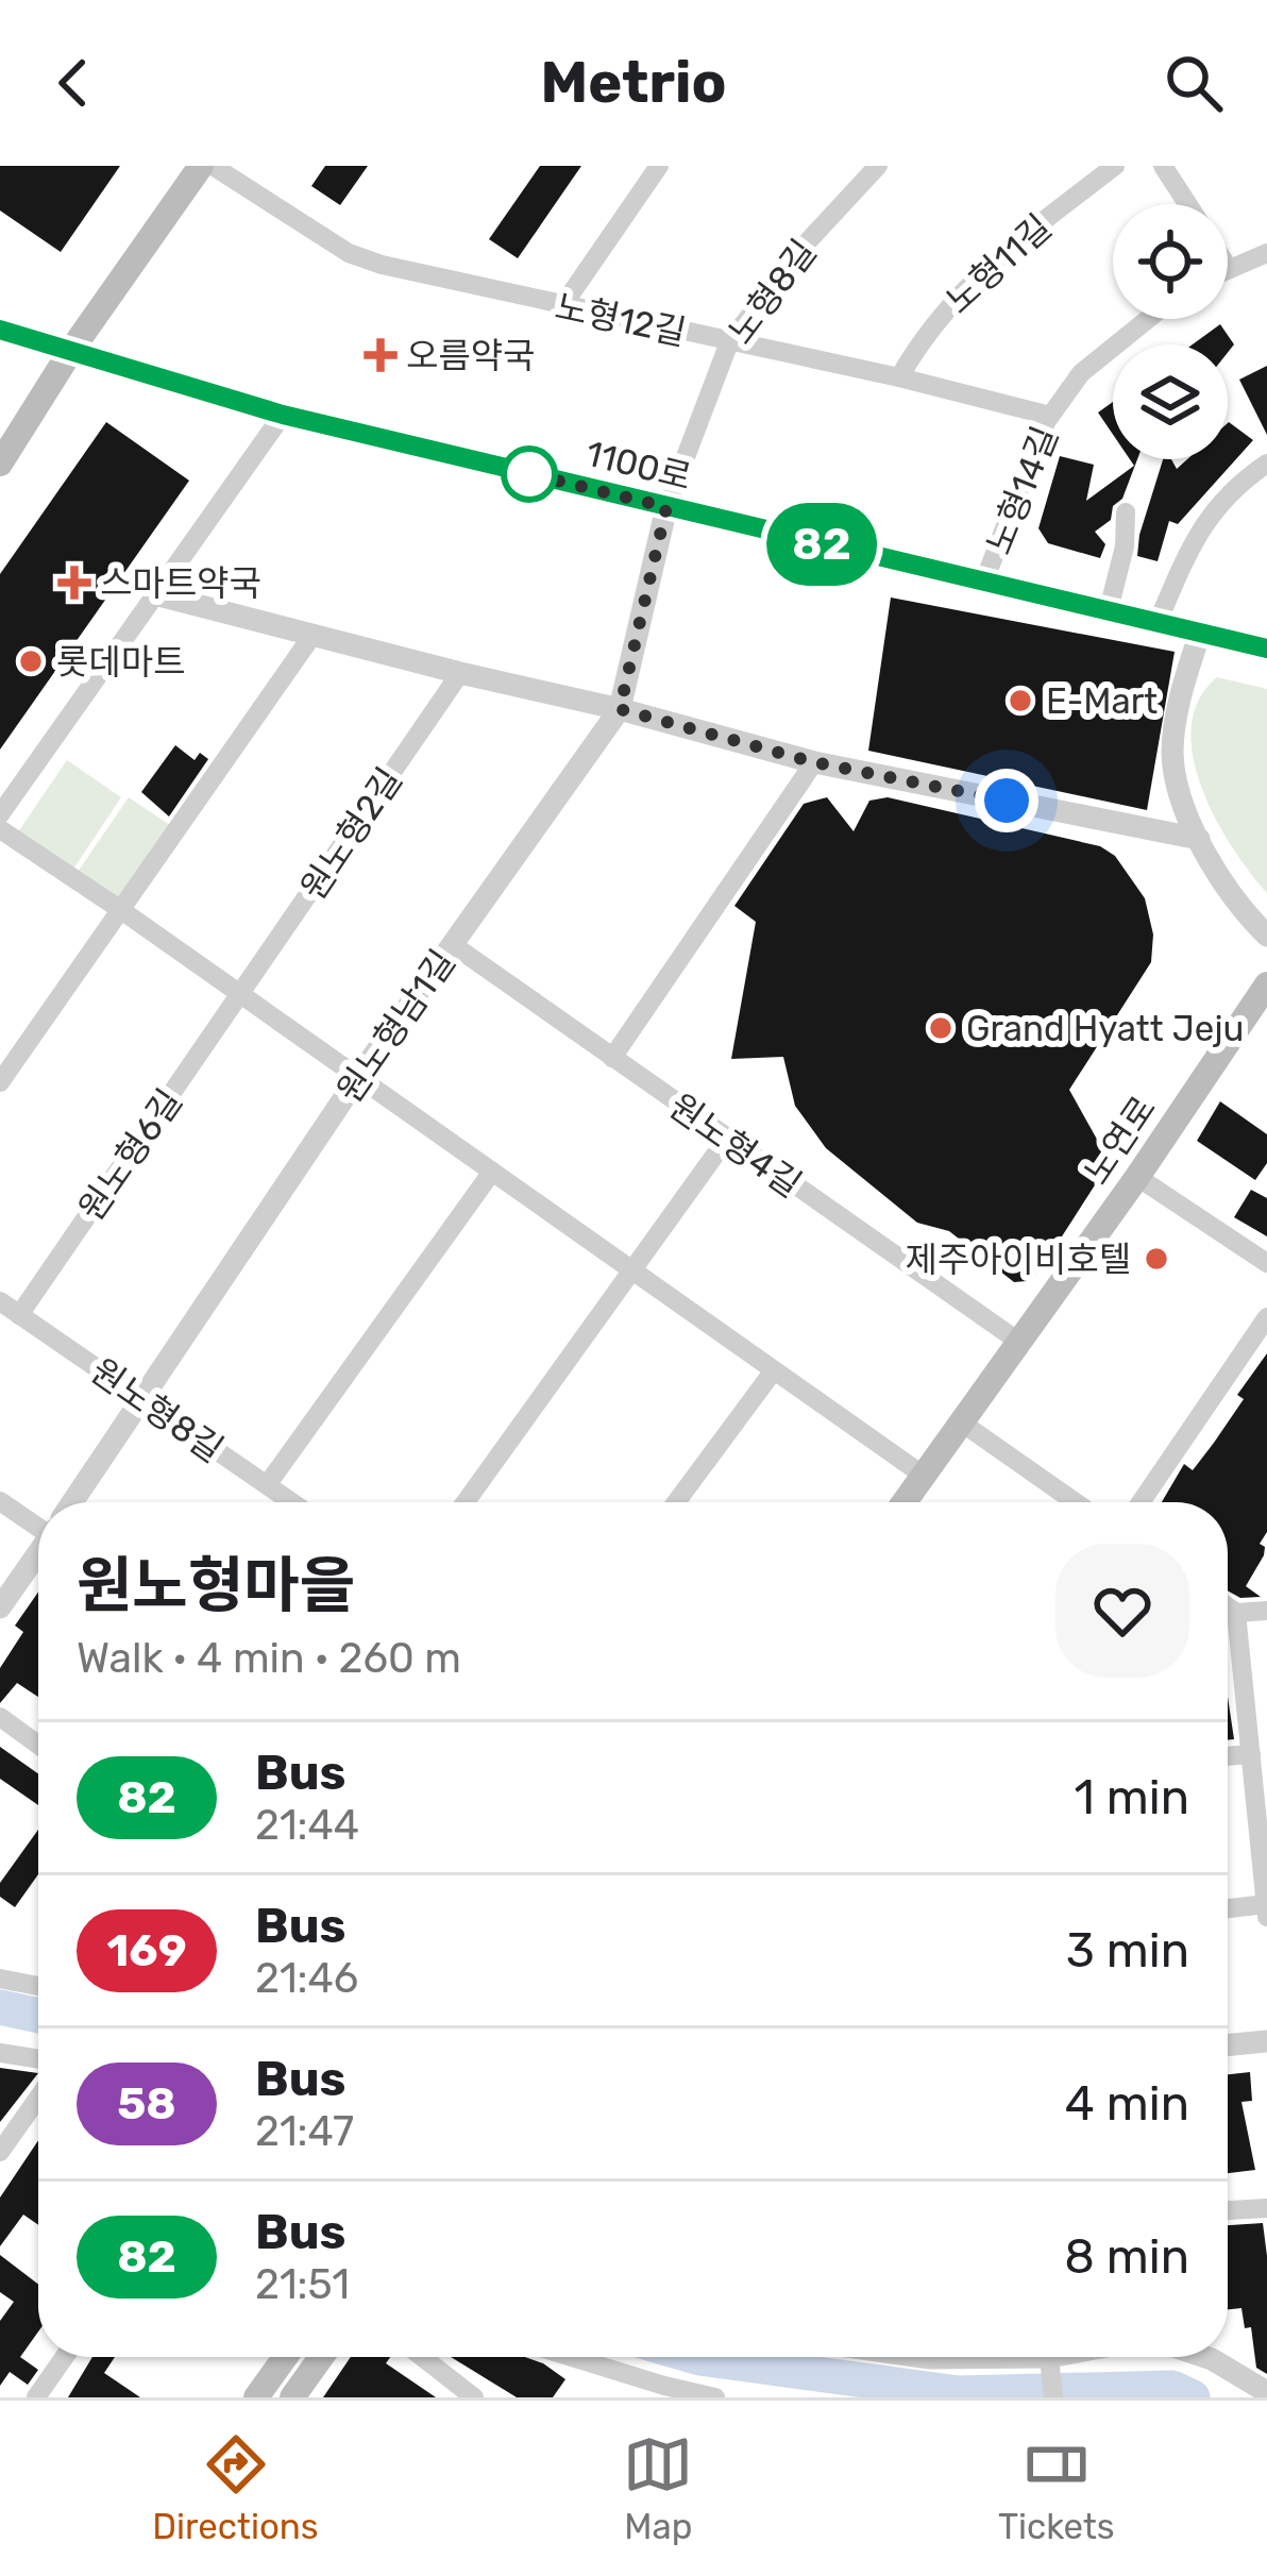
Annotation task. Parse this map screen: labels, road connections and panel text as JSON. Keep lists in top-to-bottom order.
{
  "streets": {
    "main road": ["1100로", "노연로"],
    "street": [
      "노형11길",
      "노형8길",
      "노형12길",
      "노형14길",
      "원노형2길",
      "원노형남1길",
      "원노형4길",
      "원노형6길",
      "원노형8길"
    ]
  },
  "crossings": [
    ["노형11길", "노형12길"],
    ["노형8길", "노형12길"],
    ["노형8길", "1100로"],
    ["노형8길", "원노형남1길"],
    ["노형12길", "노형14길"],
    ["1100로", "노형14길"],
    ["1100로", "원노형남1길"],
    ["원노형2길", "원노형6길"],
    ["원노형남1길", "원노형4길"],
    ["원노형남1길", "원노형8길"],
    ["노연로", "원노형4길"],
    ["원노형6길", "원노형8길"]
  ],
  "places": {
    "health": ["오름약국", "스마트약국"],
    "other": [
      "롯데마트",
      "E-Mart",
      "Grand Hyatt Jeju",
      "제주아이비호텔"
    ]
  },
  "lines": ["bus line 82"],
  "page": {
    "header": "Metrio",
    "on_map": "82",
    "heading": ["원노형마을", "Walk · 4 min · 260 m"],
    "list": [
      {
        "mark": "82",
        "name": "Bus",
        "note": "21:44",
        "value": "1 min"
      },
      {
        "mark": "169",
        "name": "Bus",
        "note": "21:46",
        "value": "3 min"
      },
      {
        "mark": "58",
        "name": "Bus",
        "note": "21:47",
        "value": "4 min"
      },
      {
        "mark": "82",
        "name": "Bus",
        "note": "21:51",
        "value": "8 min"
      }
    ],
    "tabs": ["Directions", "Map", "Tickets"]
  }
}
